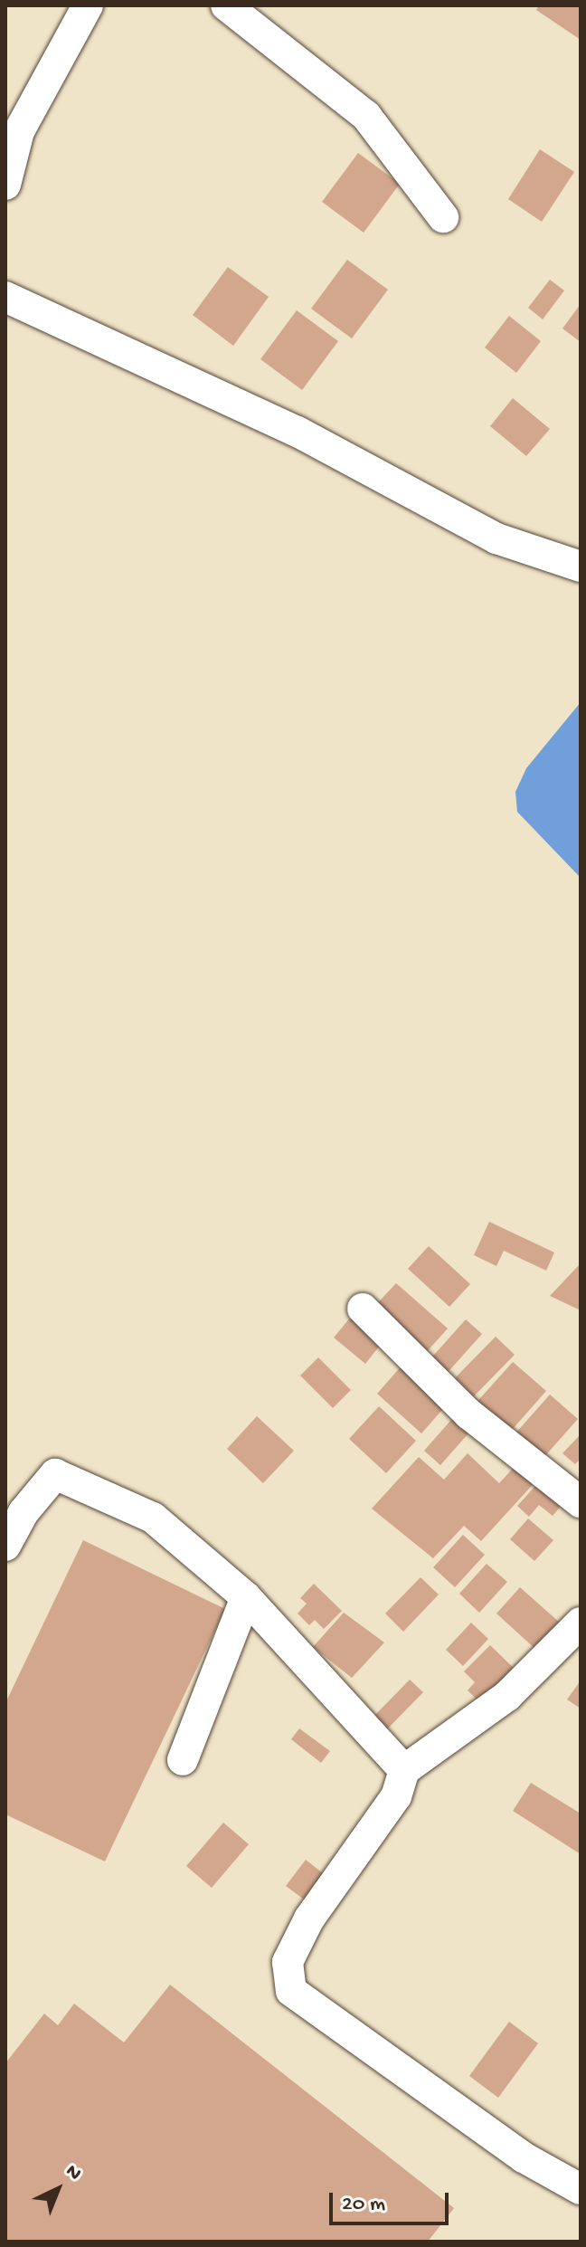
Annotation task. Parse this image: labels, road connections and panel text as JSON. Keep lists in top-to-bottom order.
{
  "scale_bar": "20 m",
  "north": "top right"
}
